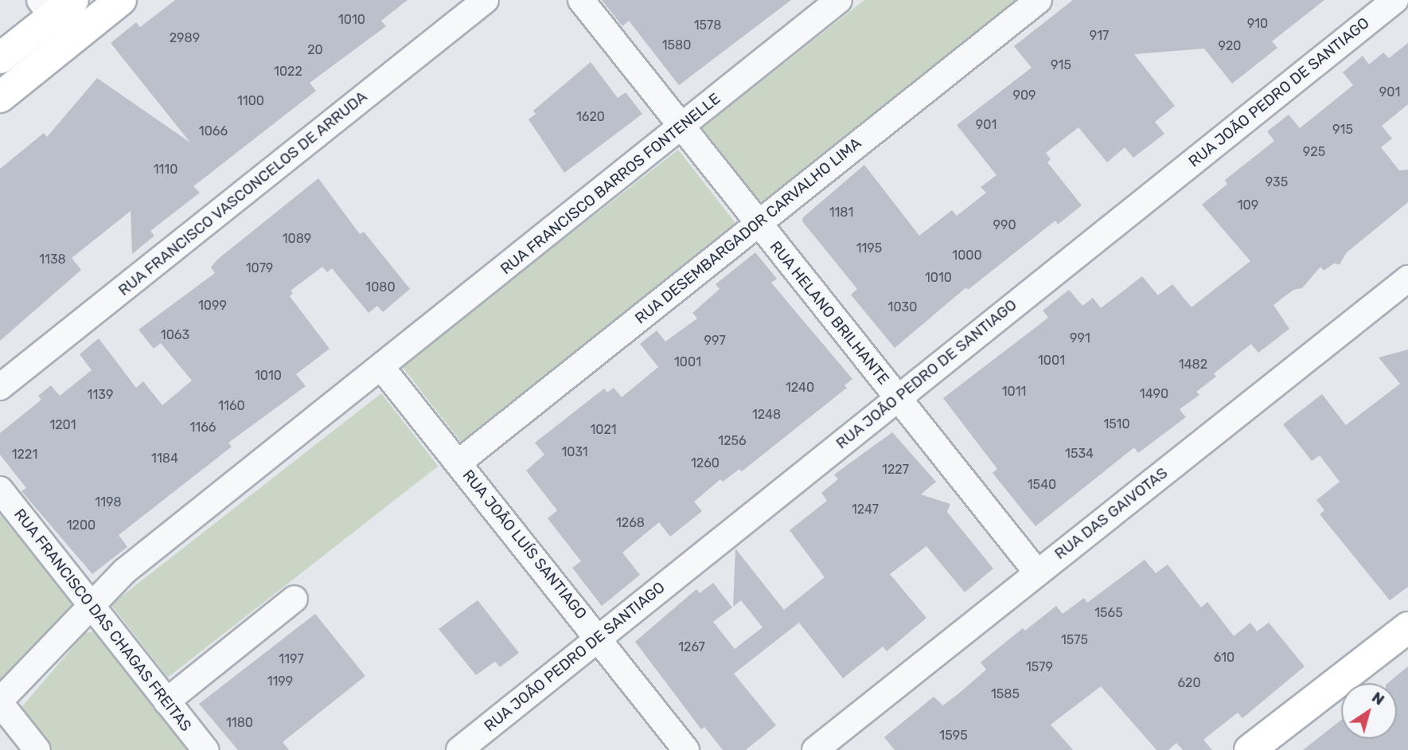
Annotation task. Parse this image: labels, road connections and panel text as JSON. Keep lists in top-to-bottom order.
{
  "streets": {
    "street": [
      "RUA JOÃO PEDRO DE SANTIAGO",
      "RUA FRANCISCO BARROS FONTENELLE",
      "RUA FRANCISCO VASCONCELOS DE ARRUDA",
      "RUA DESEMBARGADOR CARVALHO LIMA",
      "RUA HELANO BRILHANTE",
      "RUA DAS GAIVOTAS",
      "RUA JOÃO LUÍS SANTIAGO",
      "RUA FRANCISCO DAS CHAGAS FREITAS"
    ]
  },
  "crossings": [
    ["RUA JOÃO PEDRO DE SANTIAGO", "RUA HELANO BRILHANTE"],
    ["RUA JOÃO PEDRO DE SANTIAGO", "RUA JOÃO LUÍS SANTIAGO"],
    ["RUA FRANCISCO BARROS FONTENELLE", "RUA HELANO BRILHANTE"],
    ["RUA FRANCISCO BARROS FONTENELLE", "RUA JOÃO LUÍS SANTIAGO"],
    ["RUA FRANCISCO BARROS FONTENELLE", "RUA FRANCISCO DAS CHAGAS FREITAS"],
    ["RUA DESEMBARGADOR CARVALHO LIMA", "RUA HELANO BRILHANTE"],
    ["RUA DESEMBARGADOR CARVALHO LIMA", "RUA JOÃO LUÍS SANTIAGO"],
    ["RUA HELANO BRILHANTE", "RUA DAS GAIVOTAS"]
  ],
  "house_numbers": [
    "1010",
    "910",
    "1578",
    "917",
    "2989",
    "1580",
    "920",
    "20",
    "915",
    "1022",
    "901",
    "909",
    "1100",
    "1620",
    "901",
    "915",
    "1066",
    "925",
    "1110",
    "935",
    "109",
    "1181",
    "990",
    "1089",
    "1195",
    "1000",
    "1138",
    "1079",
    "1010",
    "1080",
    "1099",
    "1030",
    "1063",
    "991",
    "997",
    "1001",
    "1001",
    "1482",
    "1010",
    "1240",
    "1011",
    "1490",
    "1139",
    "1160",
    "1248",
    "1510",
    "1201",
    "1166",
    "1021",
    "1256",
    "1031",
    "1534",
    "1221",
    "1184",
    "1260",
    "1227",
    "1540",
    "1198",
    "1247",
    "1268",
    "1200",
    "1565",
    "1575",
    "1267",
    "610",
    "1197",
    "1579",
    "1199",
    "620",
    "1585",
    "1180",
    "1595"
  ],
  "north": "top right"
}
